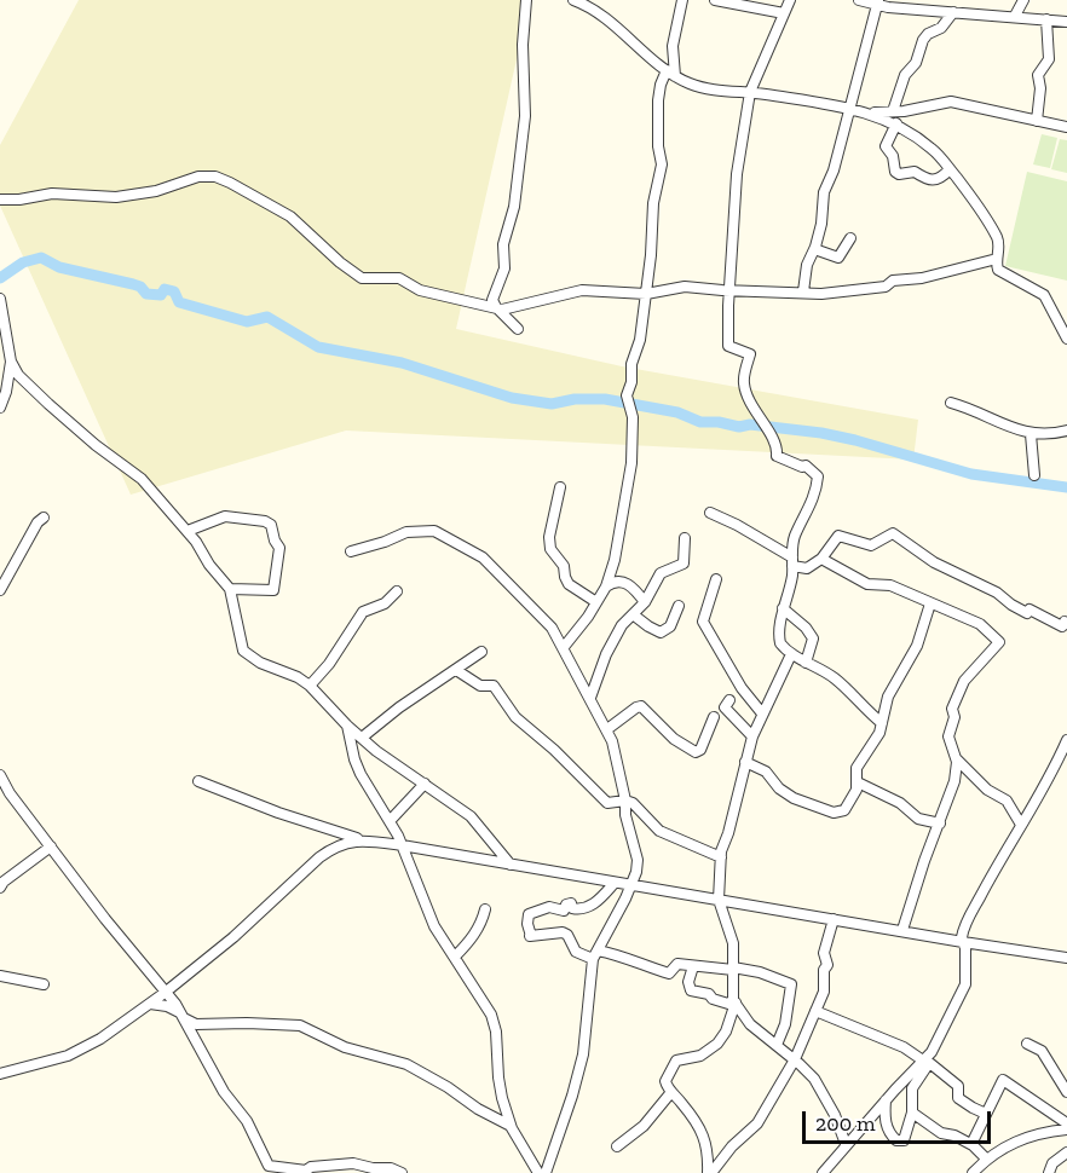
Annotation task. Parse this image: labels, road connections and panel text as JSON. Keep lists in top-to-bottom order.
{
  "scale_bar": "200 m"
}
